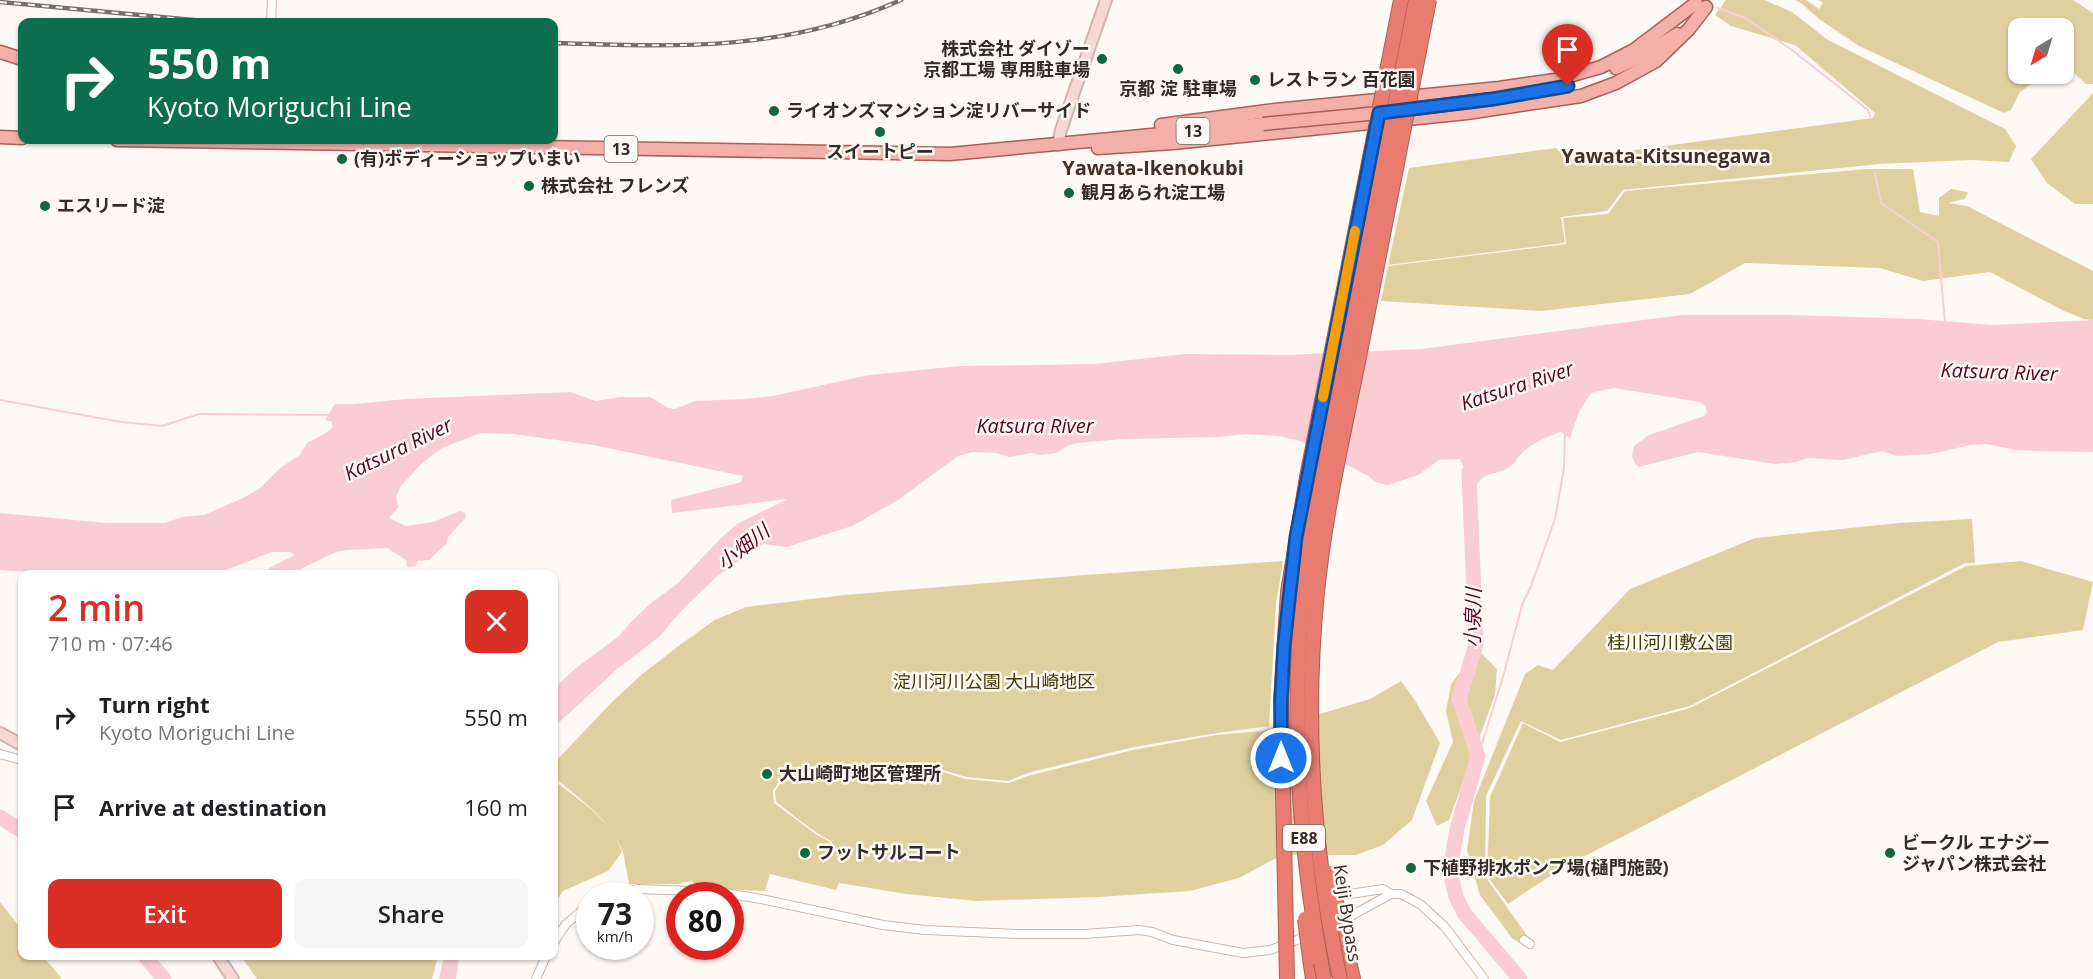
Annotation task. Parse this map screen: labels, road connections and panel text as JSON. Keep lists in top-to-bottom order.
{
  "streets": {
    "highway": ["E88", "Keiji Bypass"],
    "main road": ["13"]
  },
  "crossings": [
    ["E88", "Keiji Bypass"]
  ],
  "districts": ["Yawata-Kitsunegawa", "Yawata-Ikenokubi"],
  "water": ["Katsura River", "小畑川", "小泉川"],
  "parks": ["桂川河川敷公園", "淀川河川公園 大山崎地区"],
  "places": [
    "株式会社 ダイゾー 京都工場 専用駐車場",
    "京都 淀 駐車場",
    "レストラン 百花園",
    "ライオンズマンション淀リバーサイド",
    "スイートピー",
    "(有)ボディーショップいまい",
    "株式会社 フレンズ",
    "観月あられ淀工場",
    "エスリード淀",
    "大山崎町地区管理所",
    "フットサルコート",
    "ビークル エナジー ジャパン株式会社",
    "下植野排水ポンプ場(樋門施設)"
  ],
  "north": "bottom left",
  "page": {
    "turn": ["550 m", "Kyoto Moriguchi Line"],
    "heading": ["2 min", "710 m · 07:46"],
    "list": [
      {
        "name": "Turn right",
        "note": "Kyoto Moriguchi Line",
        "value": "550 m"
      },
      {
        "name": "Arrive at destination",
        "value": "160 m"
      }
    ],
    "buttons": ["Exit", "Share"],
    "speed": "73 km/h",
    "limit": "80"
  }
}
